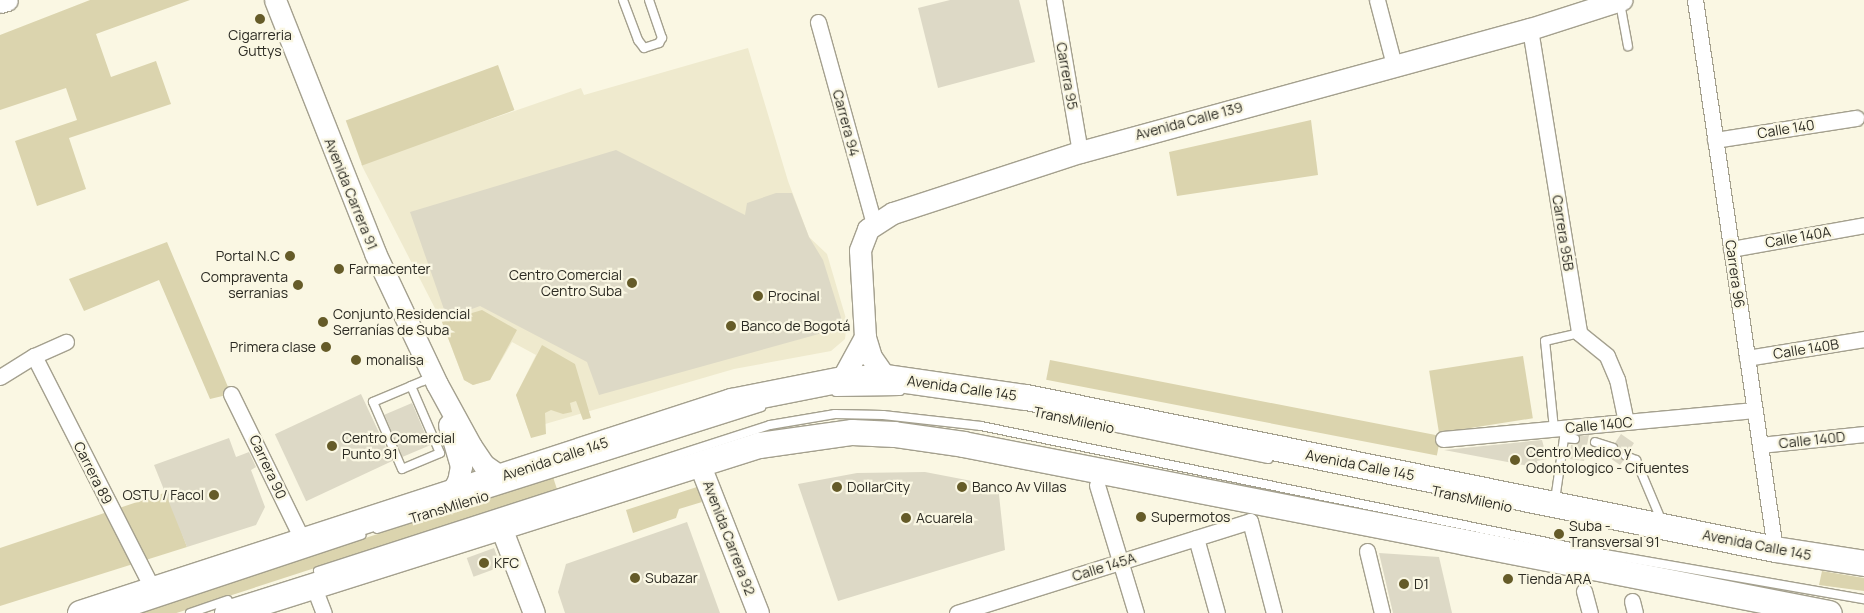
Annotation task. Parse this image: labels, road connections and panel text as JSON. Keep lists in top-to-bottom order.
{
  "streets": {
    "main road": [
      "Avenida Calle 139",
      "Avenida Carrera 91",
      "Avenida Calle 145",
      "Avenida Carrera 92"
    ],
    "street": [
      "Carrera 95",
      "Carrera 94",
      "Calle 140",
      "Carrera 95B",
      "Calle 140A",
      "Carrera 96",
      "Calle 140B",
      "Calle 140C",
      "Calle 140D",
      "Carrera 90",
      "Carrera 89",
      "Calle 145A"
    ],
    "lane": ["TransMilenio"]
  },
  "crossings": [
    ["Carrera 95", "Avenida Calle 139"],
    ["Avenida Calle 139", "Carrera 94"],
    ["Avenida Calle 139", "Carrera 95B"],
    ["Calle 140", "Carrera 96"],
    ["Avenida Carrera 91", "Avenida Calle 145"],
    ["Calle 140A", "Carrera 96"],
    ["Carrera 96", "Calle 140B"],
    ["Carrera 96", "Avenida Calle 145"],
    ["Carrera 96", "Calle 140C"],
    ["Carrera 96", "Calle 140D"],
    ["Avenida Calle 145", "Carrera 90"],
    ["Avenida Calle 145", "Carrera 89"]
  ],
  "places": [
    "Cigarreria Guttys",
    "Portal N.C",
    "Farmacenter",
    "Centro Comercial Centro Suba",
    "Compraventa serranias",
    "Procinal",
    "Conjunto Residencial Serranías de Suba",
    "Banco de Bogotá",
    "Primera clase",
    "monalisa",
    "Centro Comercial Punto 91",
    "Centro Medico y Odontologico - Cifuentes",
    "DollarCity",
    "Banco Av Villas",
    "OSTU / Facol",
    "Supermotos",
    "Acuarela",
    "Suba - Transversal 91",
    "KFC",
    "Subazar",
    "Tienda ARA",
    "D1"
  ]
}
